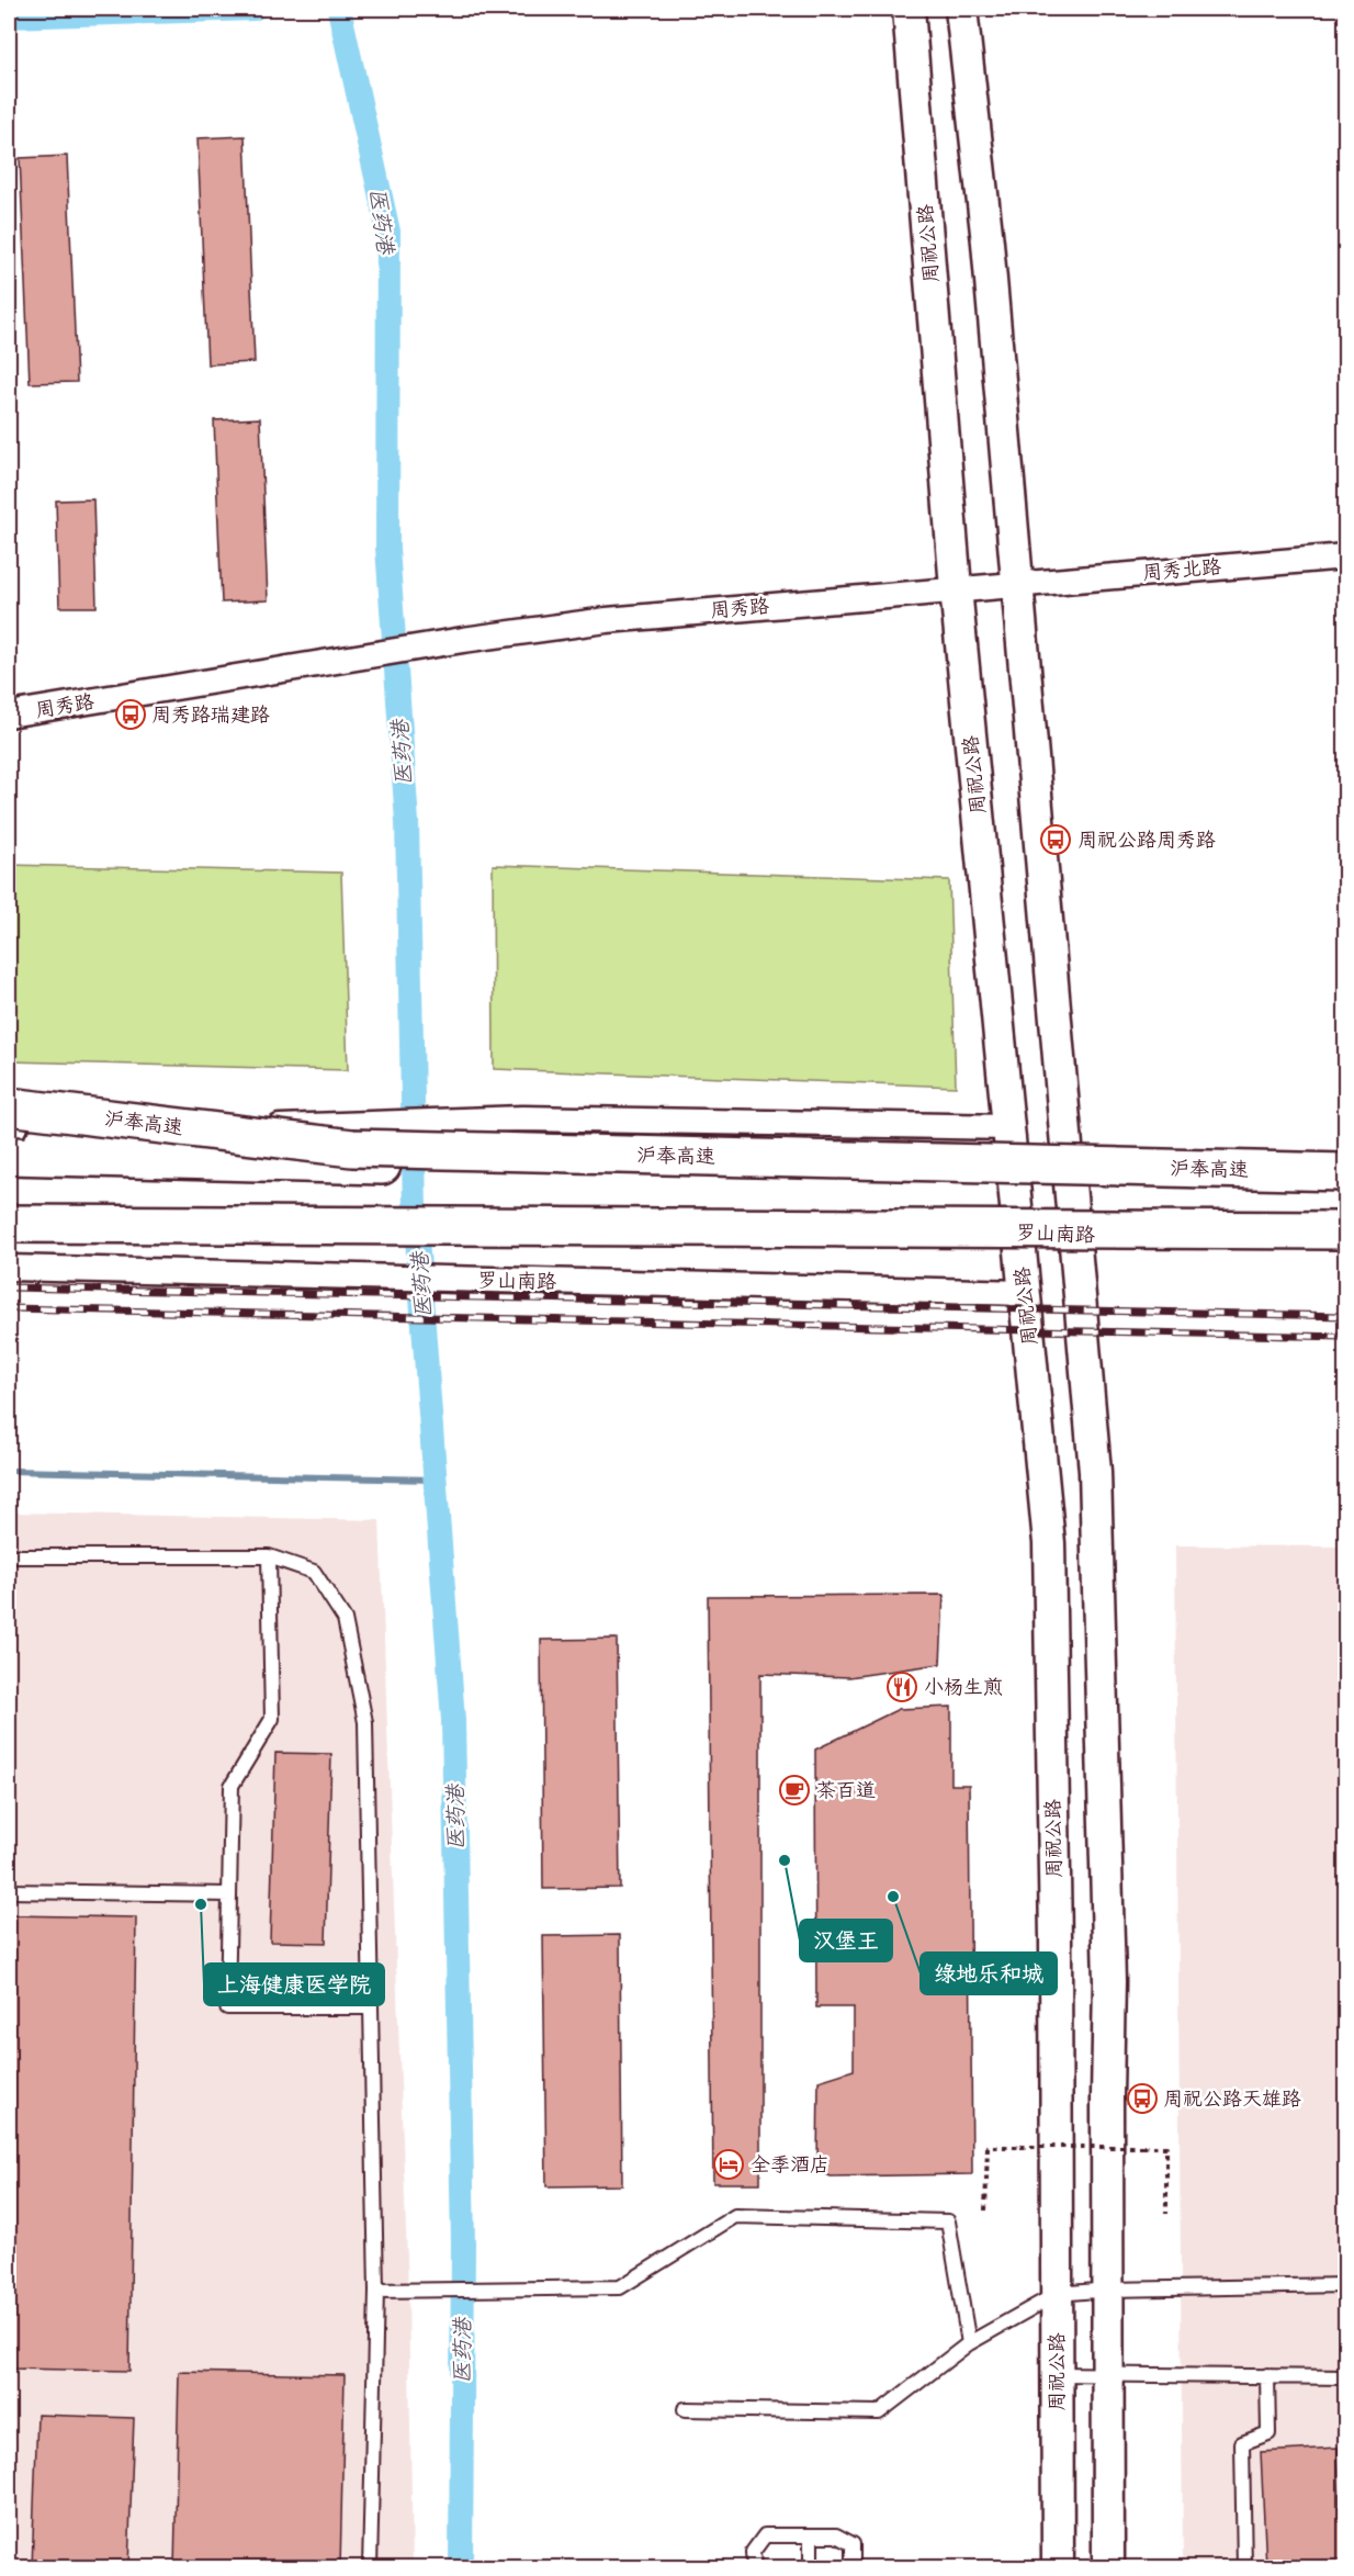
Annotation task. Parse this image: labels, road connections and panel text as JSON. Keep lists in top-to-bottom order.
{
  "streets": {
    "main road": ["沪奉高速", "罗山南路"],
    "street": ["周祝公路", "周秀北路", "周秀路"]
  },
  "crossings": [
    ["周祝公路", "周秀路"],
    ["周祝公路", "罗山南路"],
    ["周秀北路", "周秀路"]
  ],
  "water": ["医药港"],
  "places": {
    "bus stop": ["周秀路瑞建路", "周祝公路周秀路", "周祝公路天雄路"],
    "restaurant": ["小杨生煎"],
    "cafe": ["茶百道"],
    "other": ["汉堡王", "绿地乐和城", "上海健康医学院"],
    "hotel": ["全季酒店"]
  }
}
